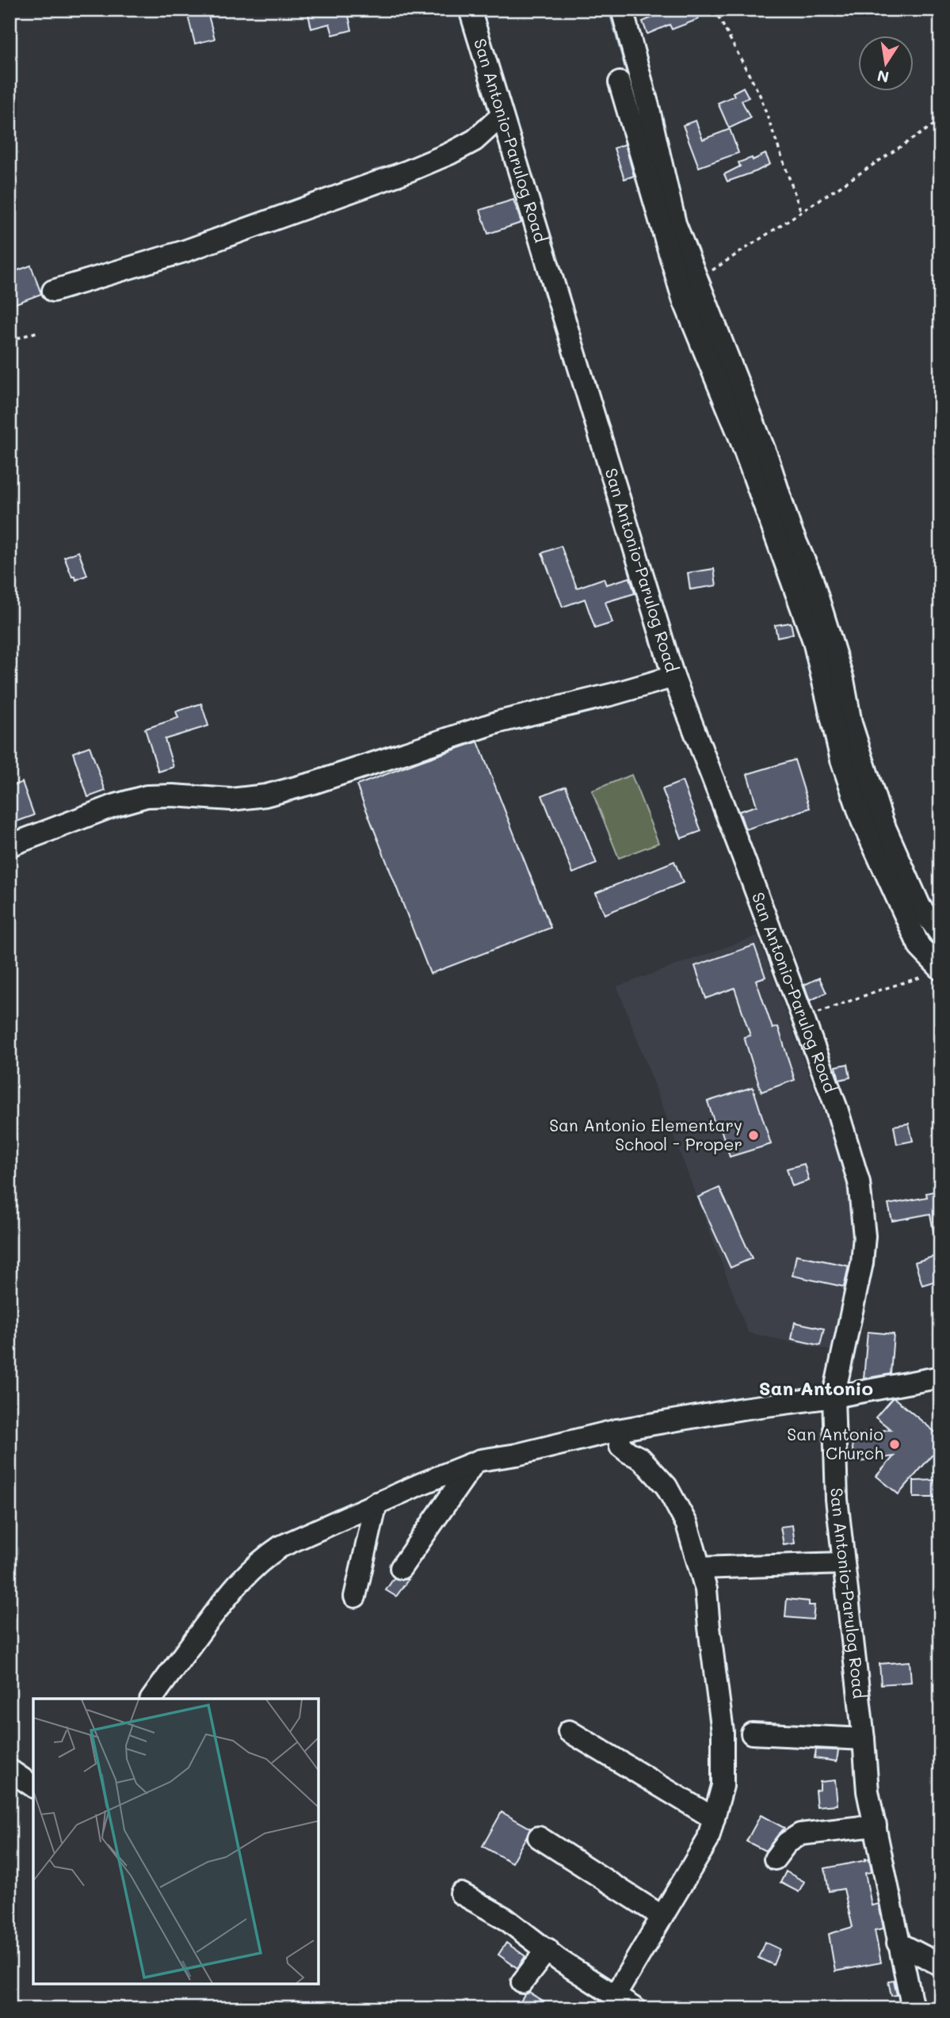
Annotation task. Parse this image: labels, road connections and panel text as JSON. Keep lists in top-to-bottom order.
{
  "streets": {
    "street": ["San Antonio-Parulog Road"]
  },
  "districts": ["San Antonio"],
  "places": ["San Antonio Elementary School - Proper", "San Antonio Church"],
  "north": "bottom"
}
